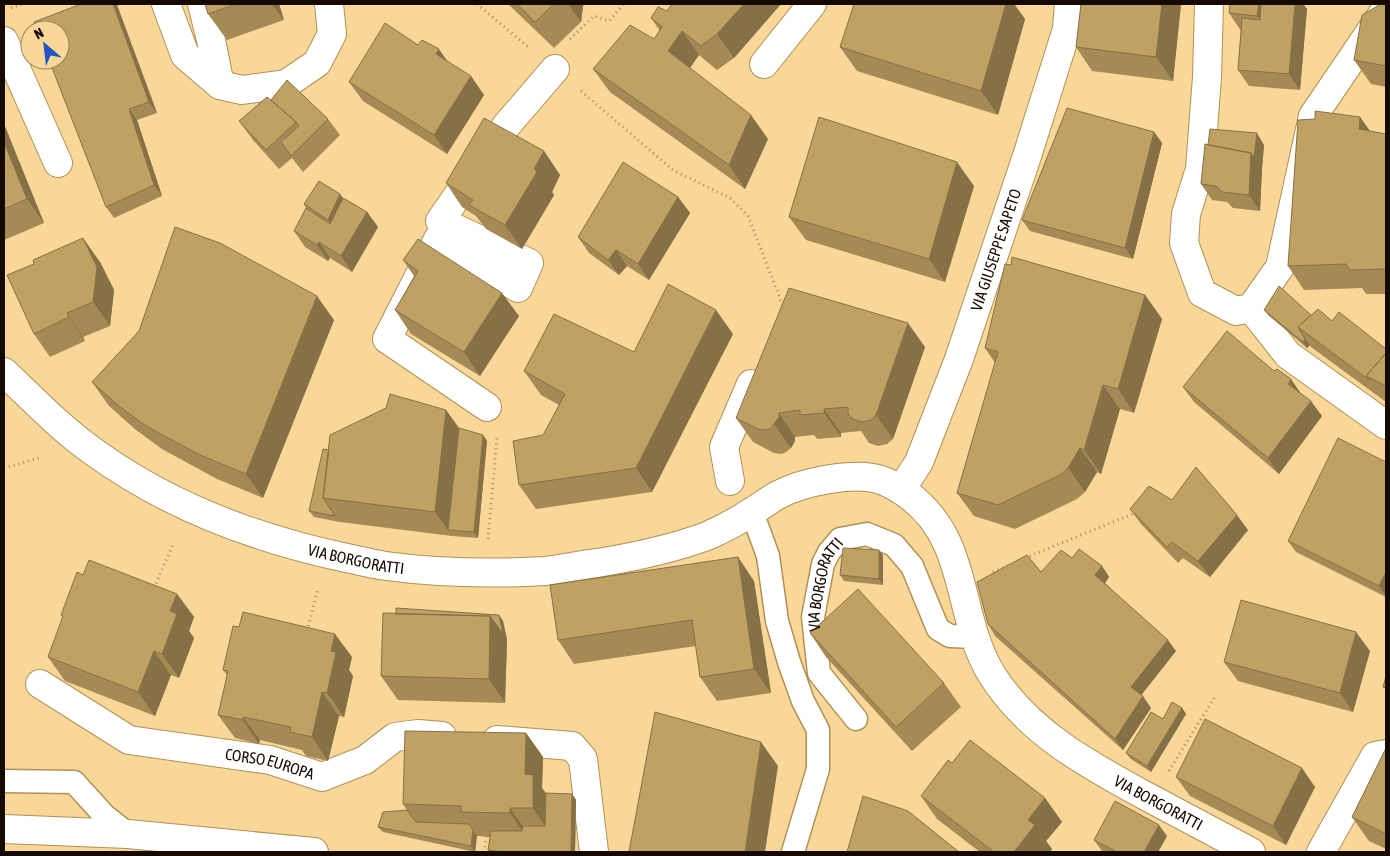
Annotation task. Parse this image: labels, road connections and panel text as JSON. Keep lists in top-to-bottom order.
{
  "streets": {
    "street": ["VIA GIUSEPPE SAPETO", "VIA BORGORATTI", "CORSO EUROPA"]
  },
  "crossings": [
    ["VIA GIUSEPPE SAPETO", "VIA BORGORATTI"]
  ],
  "north": "top left"
}
